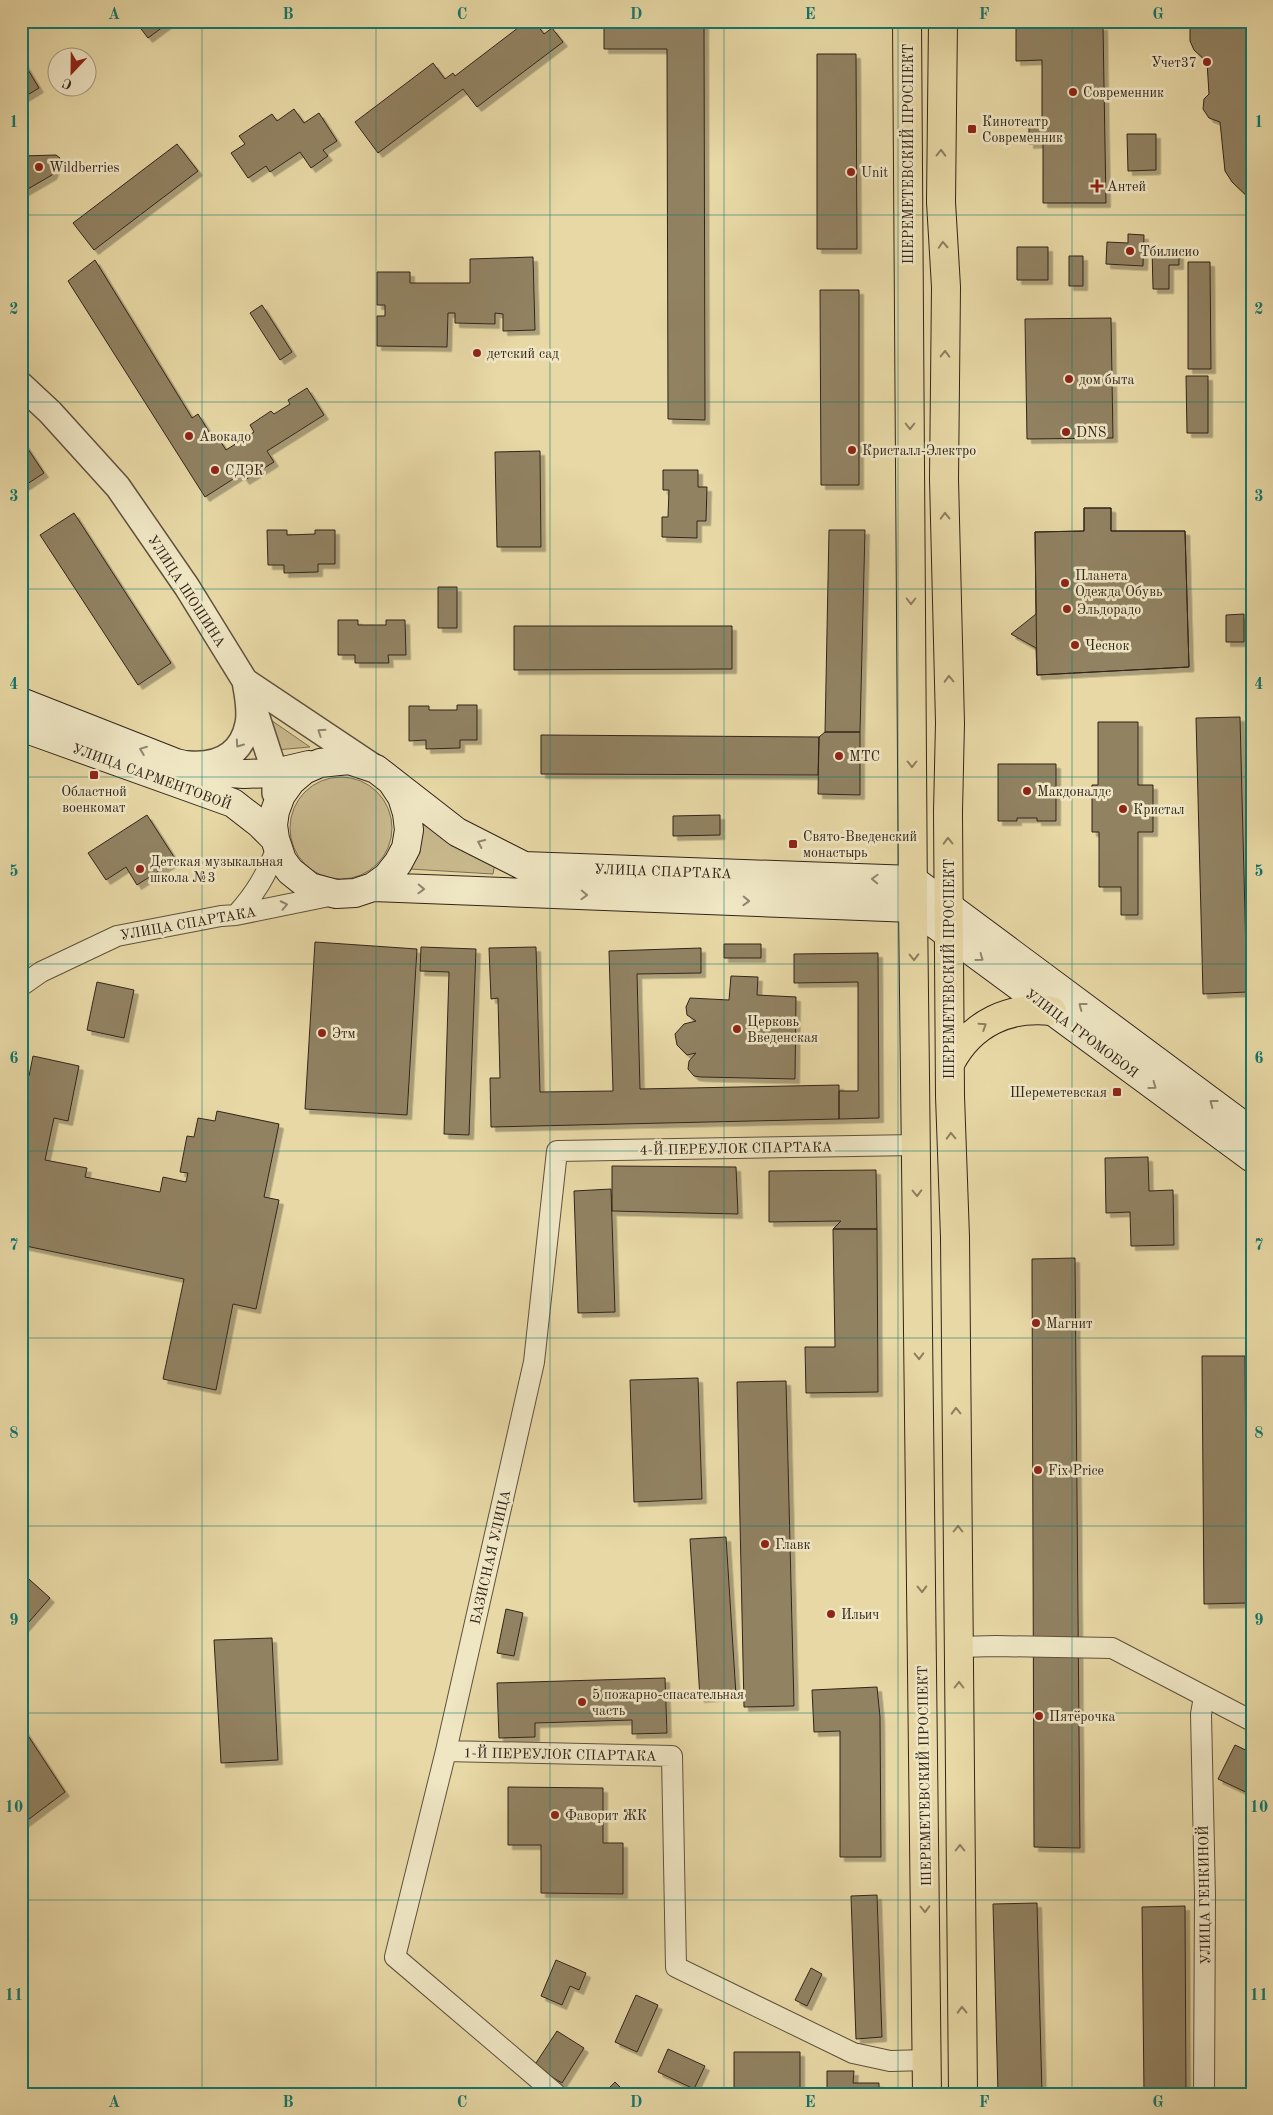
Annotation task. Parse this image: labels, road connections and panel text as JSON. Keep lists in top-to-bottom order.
{
  "streets": {
    "main road": [
      "ШЕРЕМЕТЕВСКИЙ ПРОСПЕКТ",
      "УЛИЦА САРМЕНТОВОЙ",
      "УЛИЦА СПАРТАКА",
      "УЛИЦА ГРОМОБОЯ"
    ],
    "street": [
      "УЛИЦА ШОШИНА",
      "4-Й ПЕРЕУЛОК СПАРТАКА",
      "БАЗИСНАЯ УЛИЦА",
      "1-Й ПЕРЕУЛОК СПАРТАКА",
      "УЛИЦА ГЕНКИНОЙ"
    ]
  },
  "crossings": [
    ["ШЕРЕМЕТЕВСКИЙ ПРОСПЕКТ", "УЛИЦА СПАРТАКА"],
    ["ШЕРЕМЕТЕВСКИЙ ПРОСПЕКТ", "УЛИЦА ГРОМОБОЯ"],
    ["ШЕРЕМЕТЕВСКИЙ ПРОСПЕКТ", "4-Й ПЕРЕУЛОК СПАРТАКА"],
    ["ШЕРЕМЕТЕВСКИЙ ПРОСПЕКТ", "1-Й ПЕРЕУЛОК СПАРТАКА"],
    ["УЛИЦА ШОШИНА", "УЛИЦА САРМЕНТОВОЙ"],
    ["УЛИЦА ШОШИНА", "УЛИЦА СПАРТАКА"],
    ["УЛИЦА САРМЕНТОВОЙ", "УЛИЦА СПАРТАКА"],
    ["УЛИЦА СПАРТАКА", "УЛИЦА ГРОМОБОЯ"],
    ["4-Й ПЕРЕУЛОК СПАРТАКА", "БАЗИСНАЯ УЛИЦА"],
    ["БАЗИСНАЯ УЛИЦА", "1-Й ПЕРЕУЛОК СПАРТАКА"]
  ],
  "places": {
    "other": [
      "Учет37",
      "Современник",
      "Wildberries",
      "Unit",
      "Тбилисио",
      "детский сад",
      "дом быта",
      "DNS",
      "Авокадо",
      "Кристалл-Электро",
      "СДЭК",
      "Планета Одежда Обувь",
      "Эльдорадо",
      "Чеснок",
      "МТС",
      "Макдоналдс",
      "Кристал",
      "Детская музыкальная школа №3",
      "Церковь Введенская",
      "Этм",
      "Магнит",
      "Fix Price",
      "Главк",
      "Ильич",
      "5 пожарно-спасательная часть",
      "Пятёрочка",
      "Фаворит ЖК"
    ],
    "transit": [
      "Кинотеатр Современник",
      "Областной военкомат",
      "Свято-Введенский монастырь",
      "Шереметевская"
    ],
    "health": ["Антей"]
  },
  "north": "bottom",
  "grid": {
    "columns": [
      "A",
      "B",
      "C",
      "D",
      "E",
      "F",
      "G"
    ],
    "rows": [
      "1",
      "2",
      "3",
      "4",
      "5",
      "6",
      "7",
      "8",
      "9",
      "10",
      "11"
    ]
  }
}
